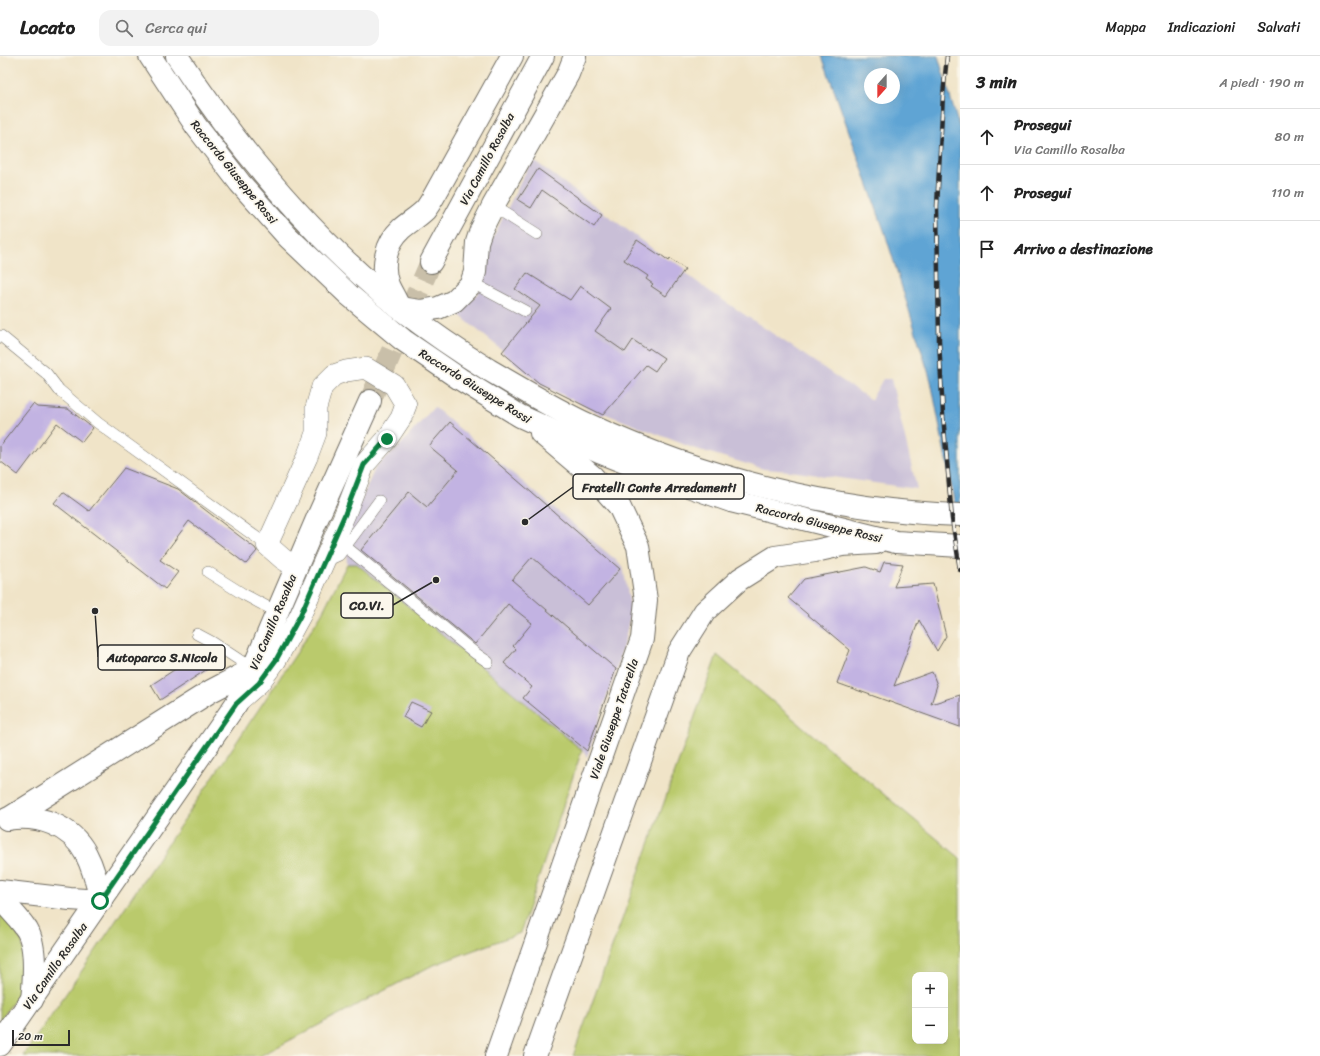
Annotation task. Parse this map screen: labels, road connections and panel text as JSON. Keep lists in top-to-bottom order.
{
  "streets": {
    "main road": ["Via Camillo Rosalba", "Raccordo Giuseppe Rossi", "Viale Giuseppe Tatarella"]
  },
  "crossings": [
    ["Raccordo Giuseppe Rossi", "Viale Giuseppe Tatarella"]
  ],
  "places": ["Fratelli Conte Arredamenti", "CO.VI.", "Autoparco S.Nicola"],
  "scale_bar": "20 m",
  "north": "bottom",
  "page": {
    "header": "Locato",
    "search": "Cerca qui",
    "nav": ["Mappa", "Indicazioni", "Salvati"],
    "heading": ["3 min", "A piedi · 190 m"],
    "list": [
      ["Prosegui", "Via Camillo Rosalba", "80 m"],
      ["Prosegui", "110 m"],
      "Arrivo a destinazione"
    ],
    "map_buttons": ["+", "−"],
    "scale": "20 m"
  }
}
